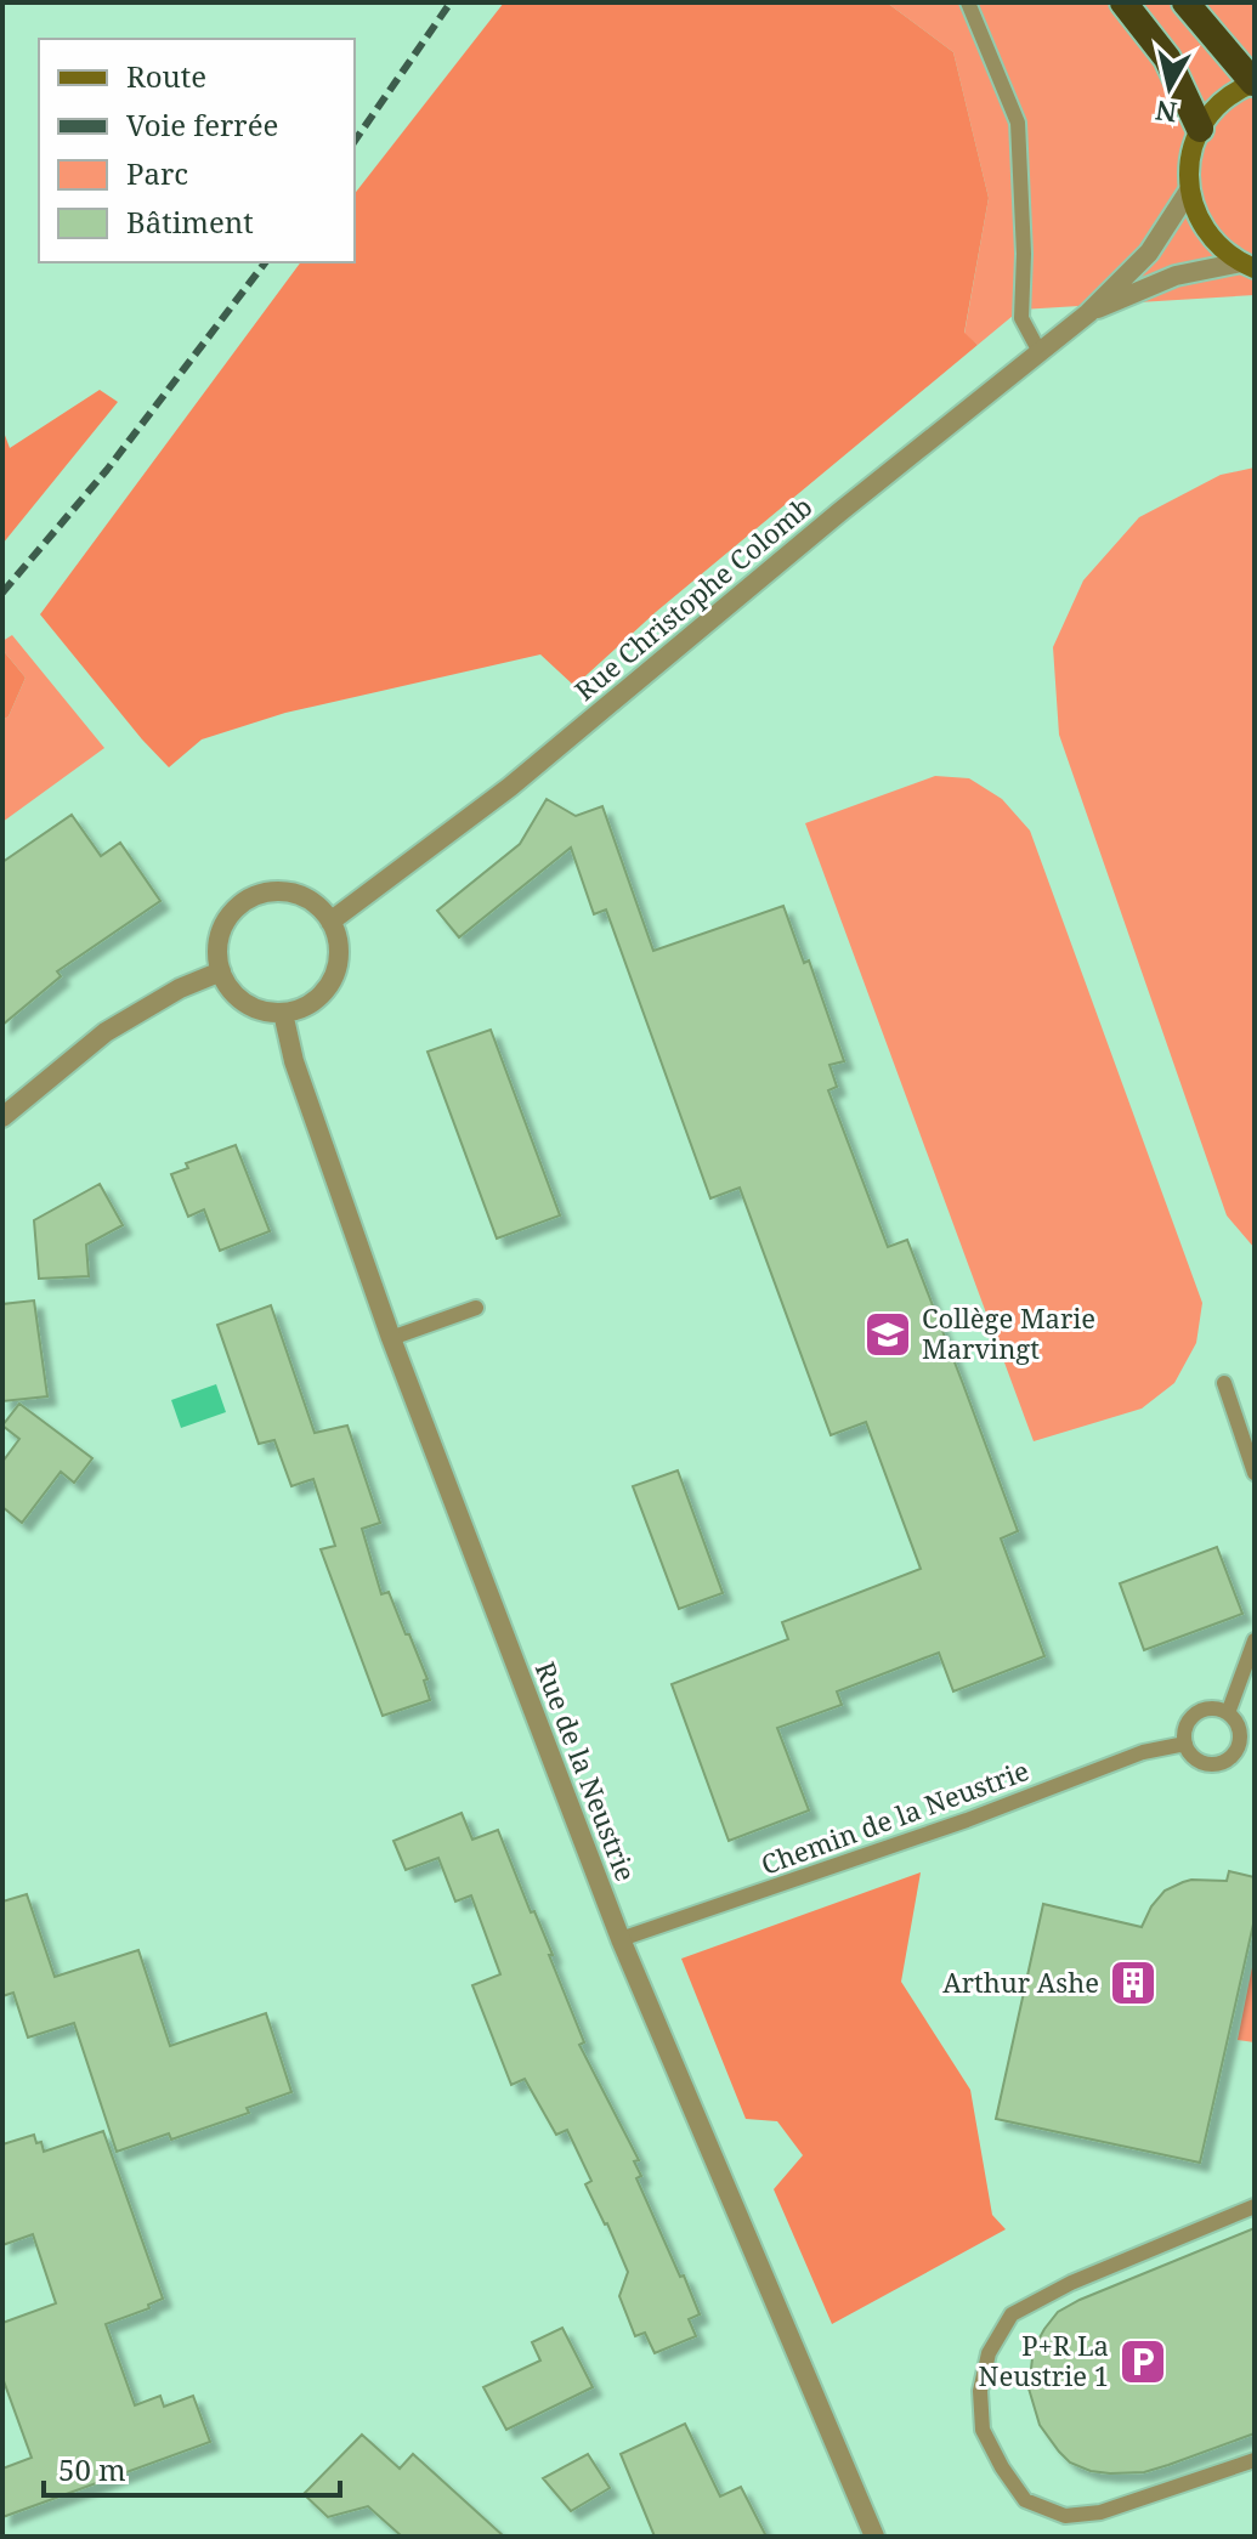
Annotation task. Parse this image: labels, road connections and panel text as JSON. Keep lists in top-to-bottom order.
{
  "streets": {
    "street": ["Rue Christophe Colomb", "Rue de la Neustrie"],
    "lane": ["Chemin de la Neustrie"]
  },
  "crossings": [
    ["Rue Christophe Colomb", "Rue de la Neustrie"],
    ["Rue de la Neustrie", "Chemin de la Neustrie"]
  ],
  "places": {
    "school or university": ["Collège Marie Marvingt"],
    "building": ["Arthur Ashe"],
    "parking": ["P+R La Neustrie 1"]
  },
  "legend": [
    "Route",
    "Voie ferrée",
    "Parc",
    "Bâtiment"
  ],
  "scale_bar": "50 m",
  "north": "bottom"
}
